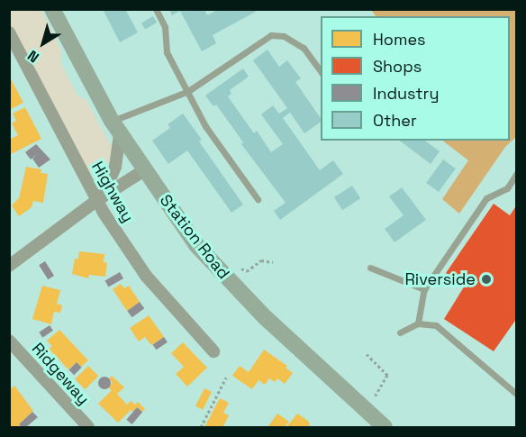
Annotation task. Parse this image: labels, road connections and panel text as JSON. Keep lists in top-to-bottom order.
{
  "streets": {
    "main road": ["Station Road"],
    "street": ["Highway", "Ridgeway"]
  },
  "places": ["Riverside"],
  "legend": [
    "Homes",
    "Shops",
    "Industry",
    "Other"
  ],
  "north": "bottom left"
}
